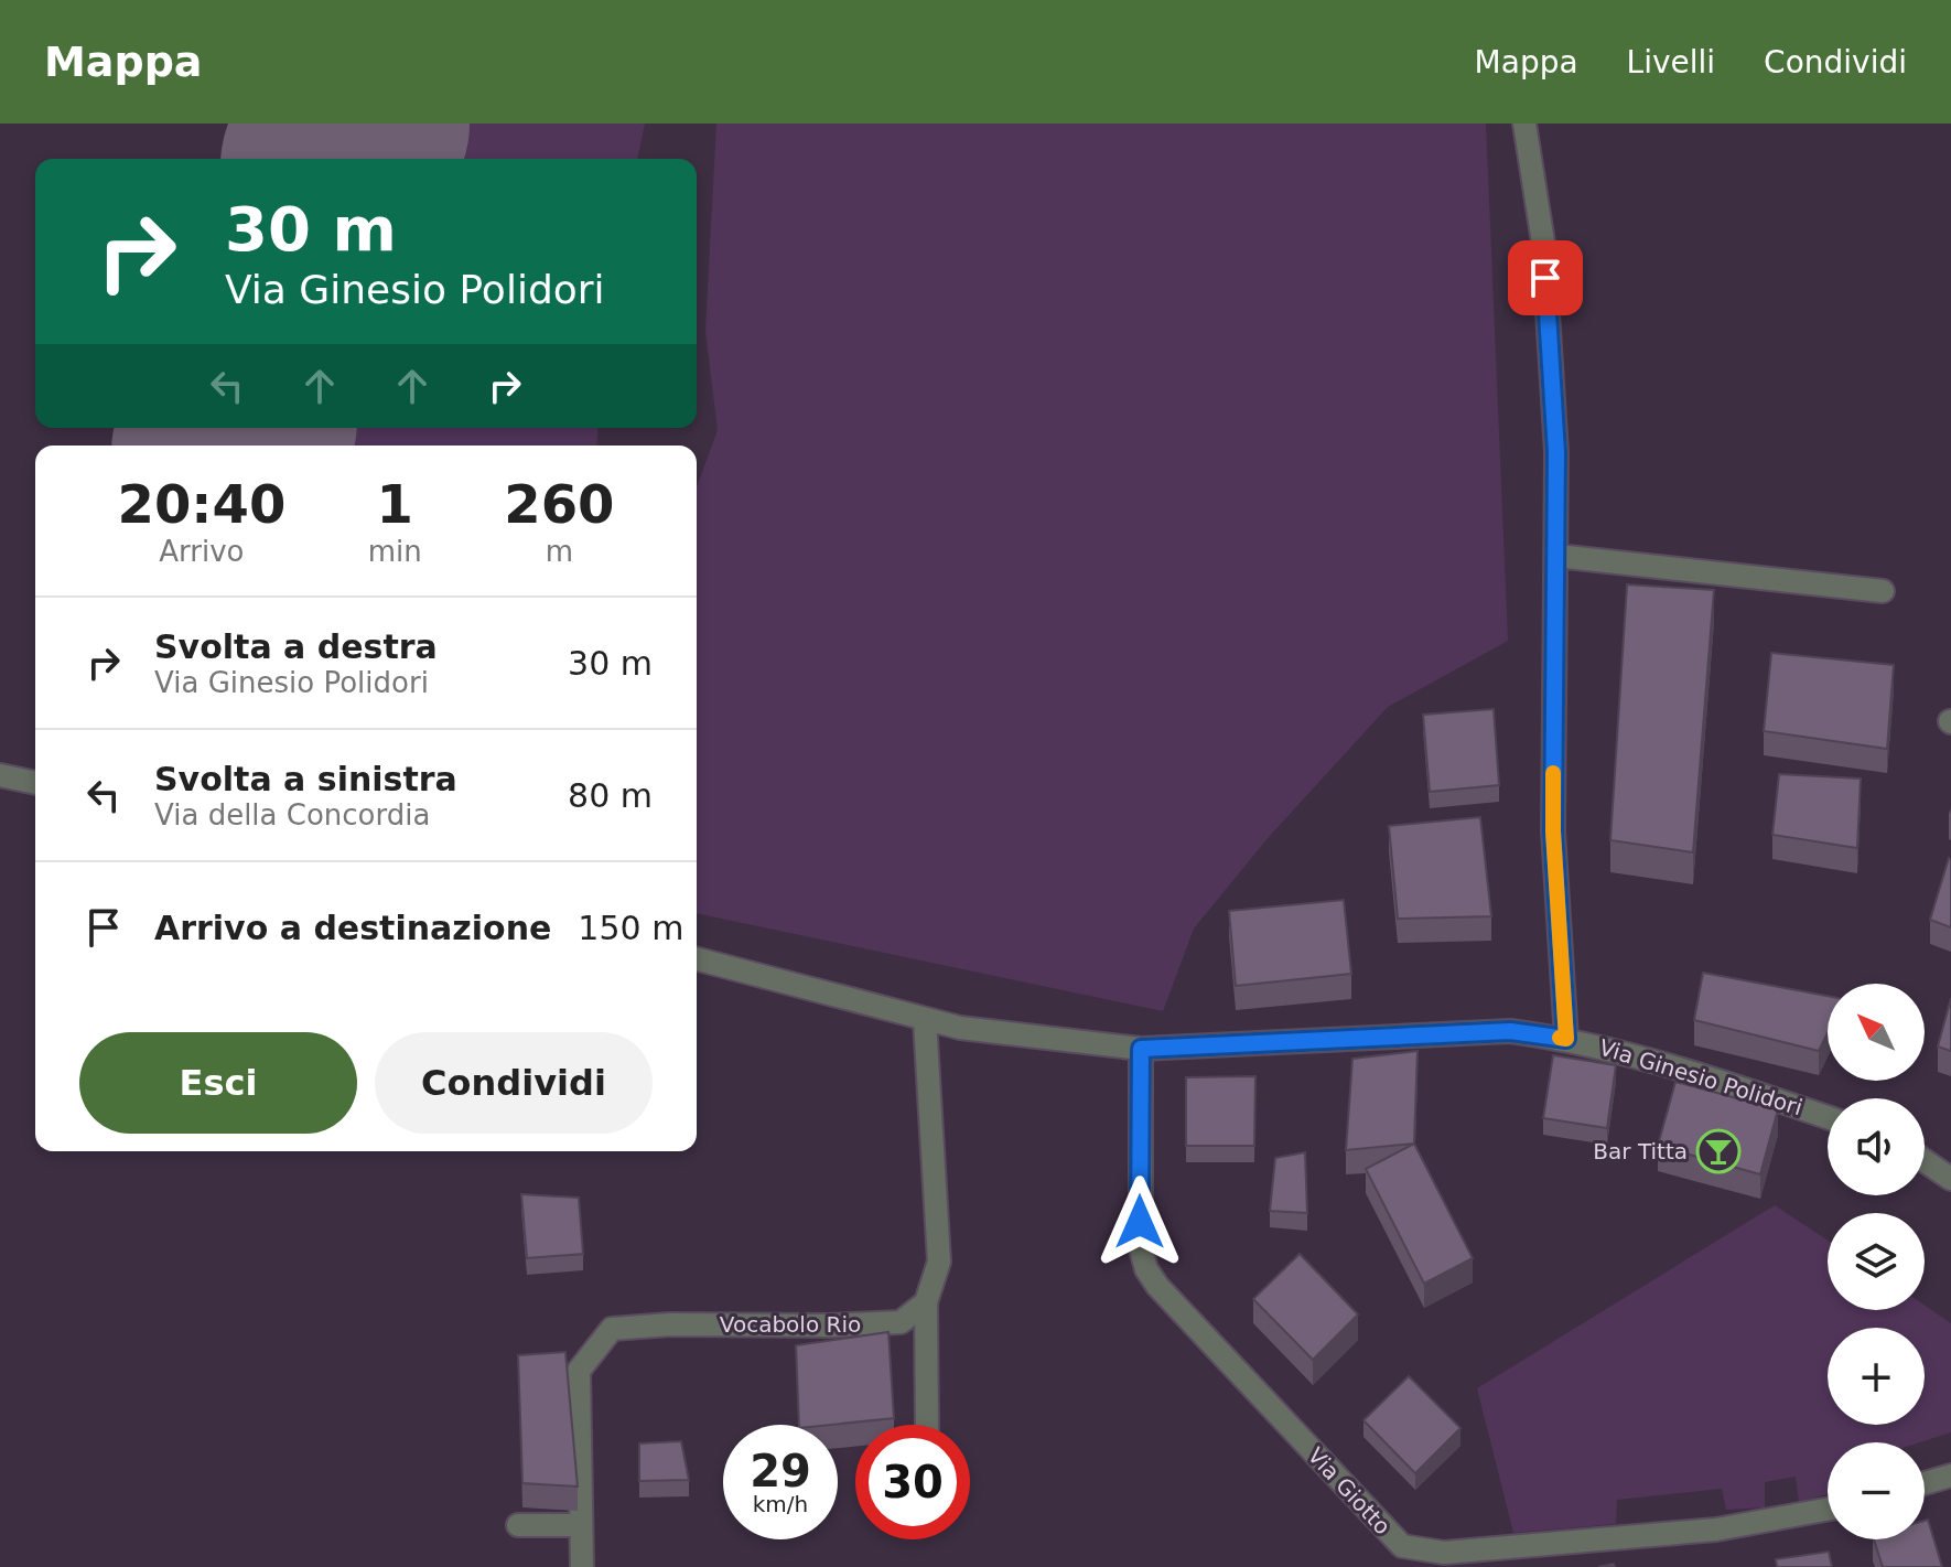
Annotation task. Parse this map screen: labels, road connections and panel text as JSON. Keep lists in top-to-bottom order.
{
  "streets": {
    "street": ["Via Ginesio Polidori", "Vocabolo Rio", "Via Giotto"]
  },
  "crossings": [
    ["Via Ginesio Polidori", "Via Giotto"]
  ],
  "places": {
    "bar": ["Bar Titta"]
  },
  "north": "top left",
  "page": {
    "header": "Mappa",
    "nav": ["Mappa", "Livelli", "Condividi"],
    "turn": ["30 m", "Via Ginesio Polidori"],
    "eta": [
      "20:40",
      "Arrivo",
      "1",
      "min",
      "260",
      "m"
    ],
    "list": [
      {
        "name": "Svolta a destra",
        "note": "Via Ginesio Polidori",
        "value": "30 m"
      },
      {
        "name": "Svolta a sinistra",
        "note": "Via della Concordia",
        "value": "80 m"
      },
      {
        "name": "Arrivo a destinazione",
        "value": "150 m"
      }
    ],
    "map_buttons": ["+", "−"],
    "buttons": ["Esci", "Condividi"],
    "speed": "29 km/h",
    "limit": "30"
  }
}
